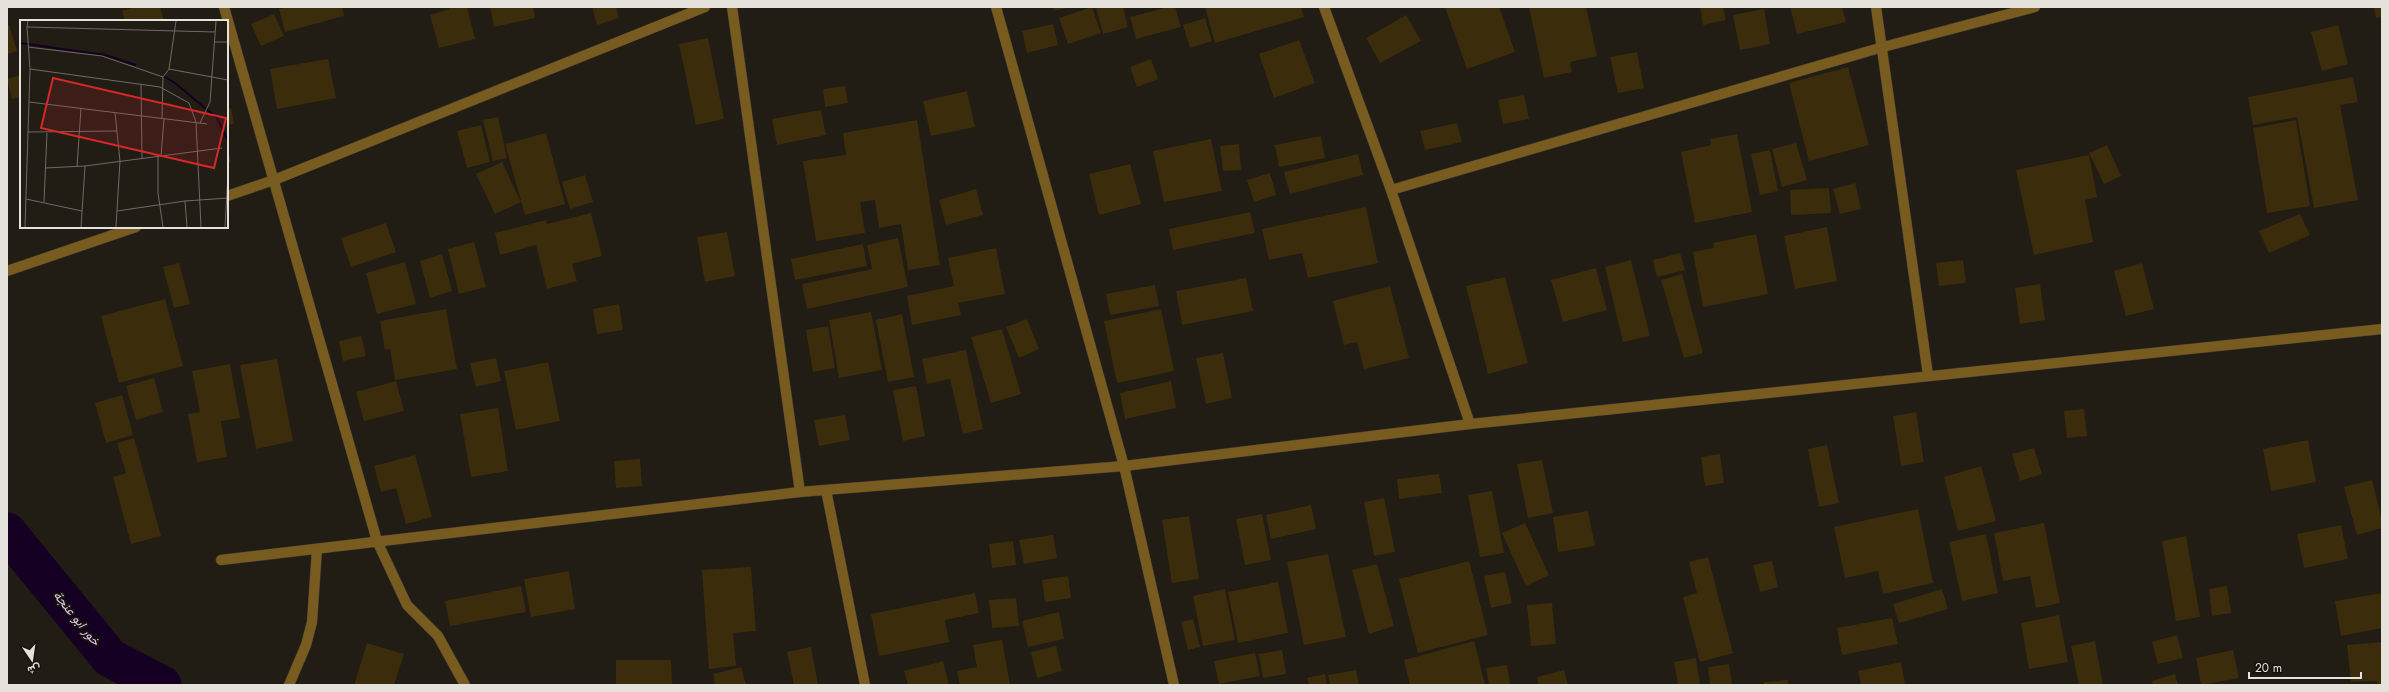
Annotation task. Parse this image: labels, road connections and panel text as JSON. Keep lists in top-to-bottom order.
{
  "water": ["خور ابو عنجة"],
  "scale_bar": "20 m",
  "north": "bottom"
}
